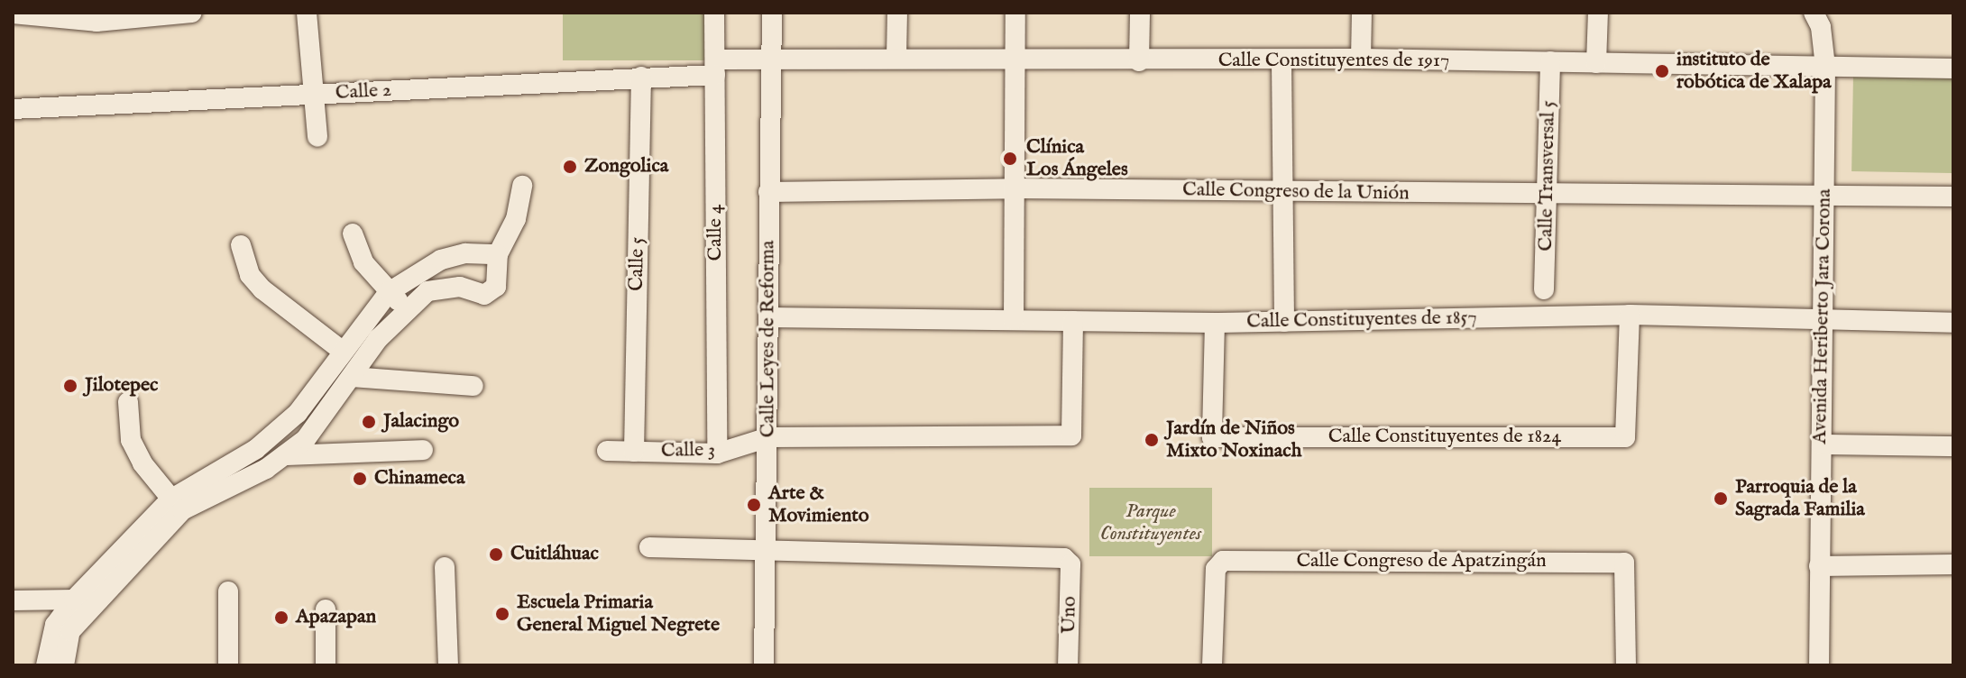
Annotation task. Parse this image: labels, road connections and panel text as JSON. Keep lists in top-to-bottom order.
{
  "streets": {
    "street": [
      "Calle Constituyentes de 1917",
      "Calle 2",
      "Calle Transversal 5",
      "Calle Congreso de la Unión",
      "Calle 4",
      "Calle 5",
      "Avenida Heriberto Jara Corona",
      "Calle Constituyentes de 1857",
      "Calle Leyes de Reforma",
      "Calle Constituyentes de 1824",
      "Calle 3",
      "Calle Congreso de Apatzingán",
      "Uno"
    ]
  },
  "crossings": [
    ["Calle Constituyentes de 1917", "Calle 2"],
    ["Calle Constituyentes de 1917", "Calle Transversal 5"],
    ["Calle Constituyentes de 1917", "Calle 4"],
    ["Calle Constituyentes de 1917", "Avenida Heriberto Jara Corona"],
    ["Calle Constituyentes de 1917", "Calle Leyes de Reforma"],
    ["Calle 2", "Calle 4"],
    ["Calle 2", "Calle 5"],
    ["Calle Transversal 5", "Calle Congreso de la Unión"],
    ["Calle Congreso de la Unión", "Avenida Heriberto Jara Corona"],
    ["Calle Congreso de la Unión", "Calle Leyes de Reforma"],
    ["Calle 4", "Calle 3"],
    ["Calle 5", "Calle 3"],
    ["Avenida Heriberto Jara Corona", "Calle Constituyentes de 1857"],
    ["Calle Constituyentes de 1857", "Calle Leyes de Reforma"],
    ["Calle Constituyentes de 1857", "Calle Constituyentes de 1824"],
    ["Calle Leyes de Reforma", "Calle 3"],
    ["Calle Leyes de Reforma", "Uno"]
  ],
  "parks": ["Parque Constituyentes"],
  "places": [
    "instituto de robótica de Xalapa",
    "Clínica Los Ángeles",
    "Zongolica",
    "Jilotepec",
    "Jalacingo",
    "Jardín de Niños Mixto Noxinach",
    "Chinameca",
    "Parroquia de la Sagrada Familia",
    "Arte & Movimiento",
    "Cuitláhuac",
    "Escuela Primaria General Miguel Negrete",
    "Apazapan"
  ]
}
